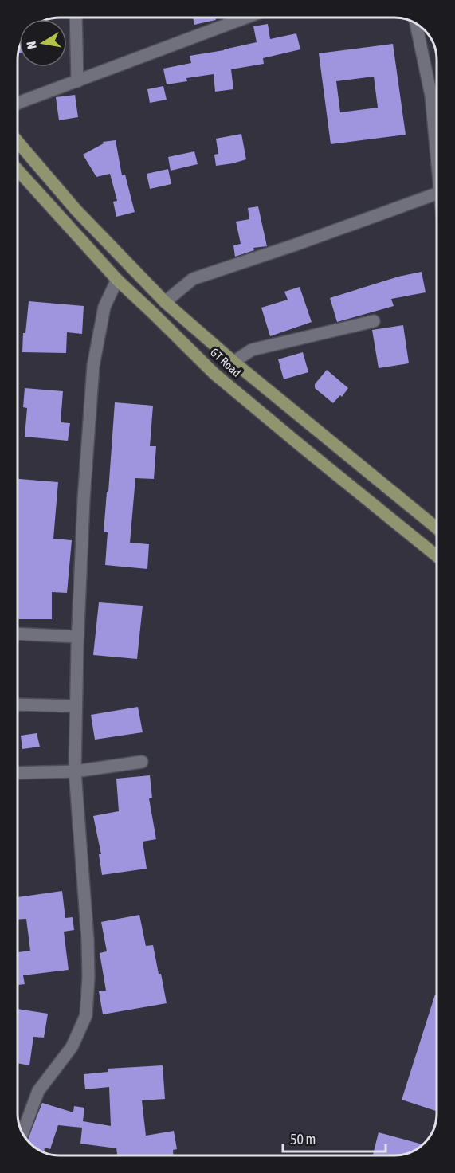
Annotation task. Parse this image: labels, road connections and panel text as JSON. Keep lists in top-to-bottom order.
{
  "streets": {
    "main road": ["GT Road"]
  },
  "scale_bar": "50 m",
  "north": "left"
}
